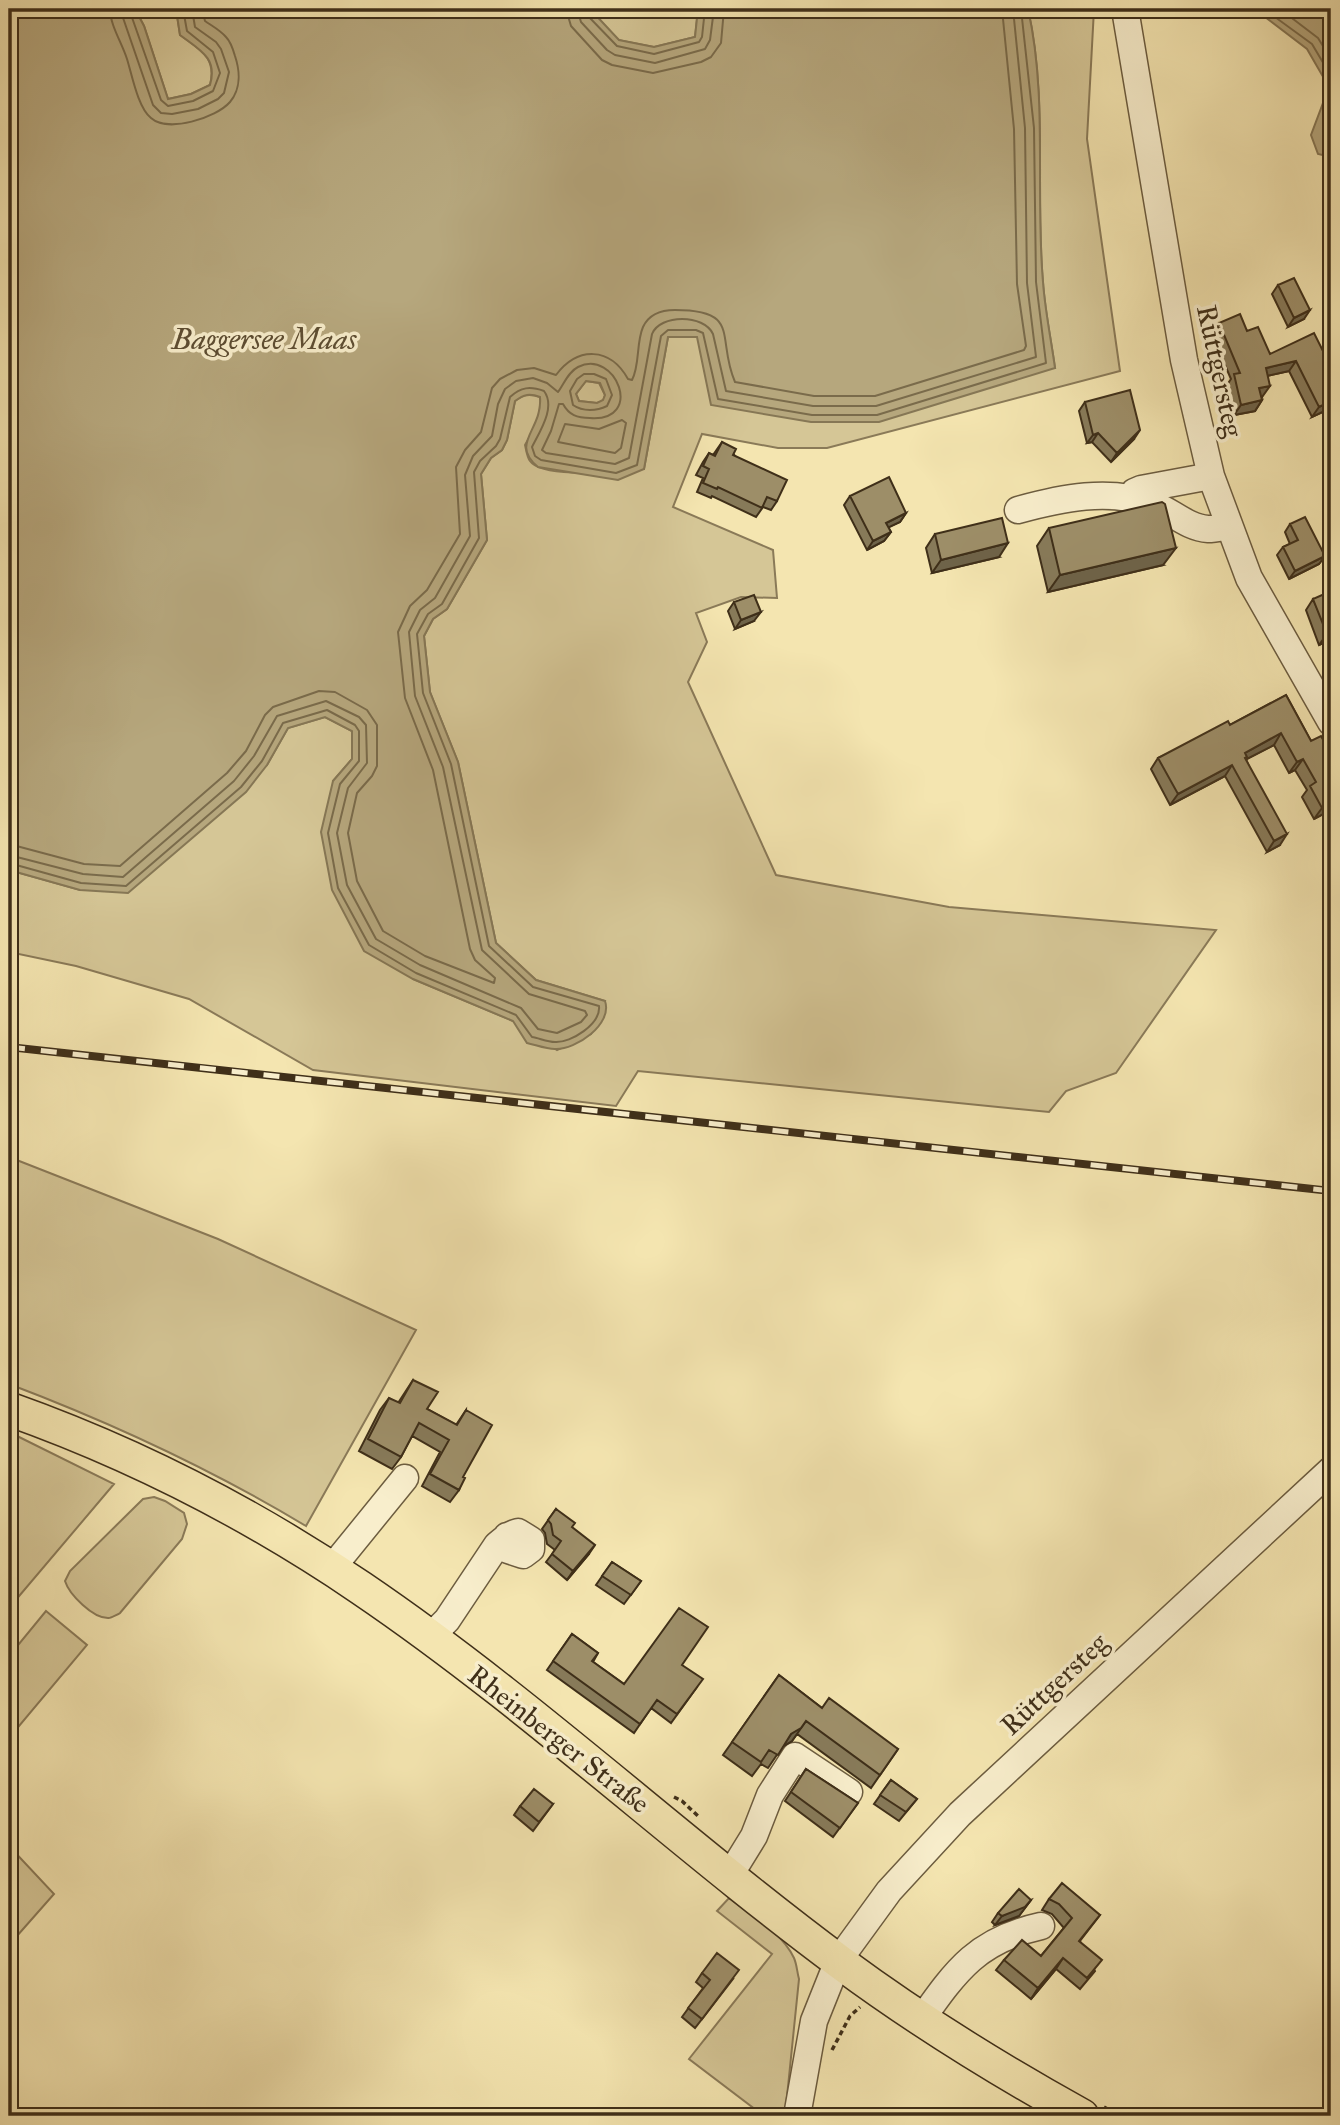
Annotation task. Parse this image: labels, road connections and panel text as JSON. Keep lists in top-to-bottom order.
{
  "streets": {
    "main road": ["Rheinberger Straße"],
    "street": ["Rüttgersteg"]
  },
  "crossings": [
    ["Rüttgersteg", "Rheinberger Straße"]
  ],
  "water": ["Baggersee Maas"]
}
